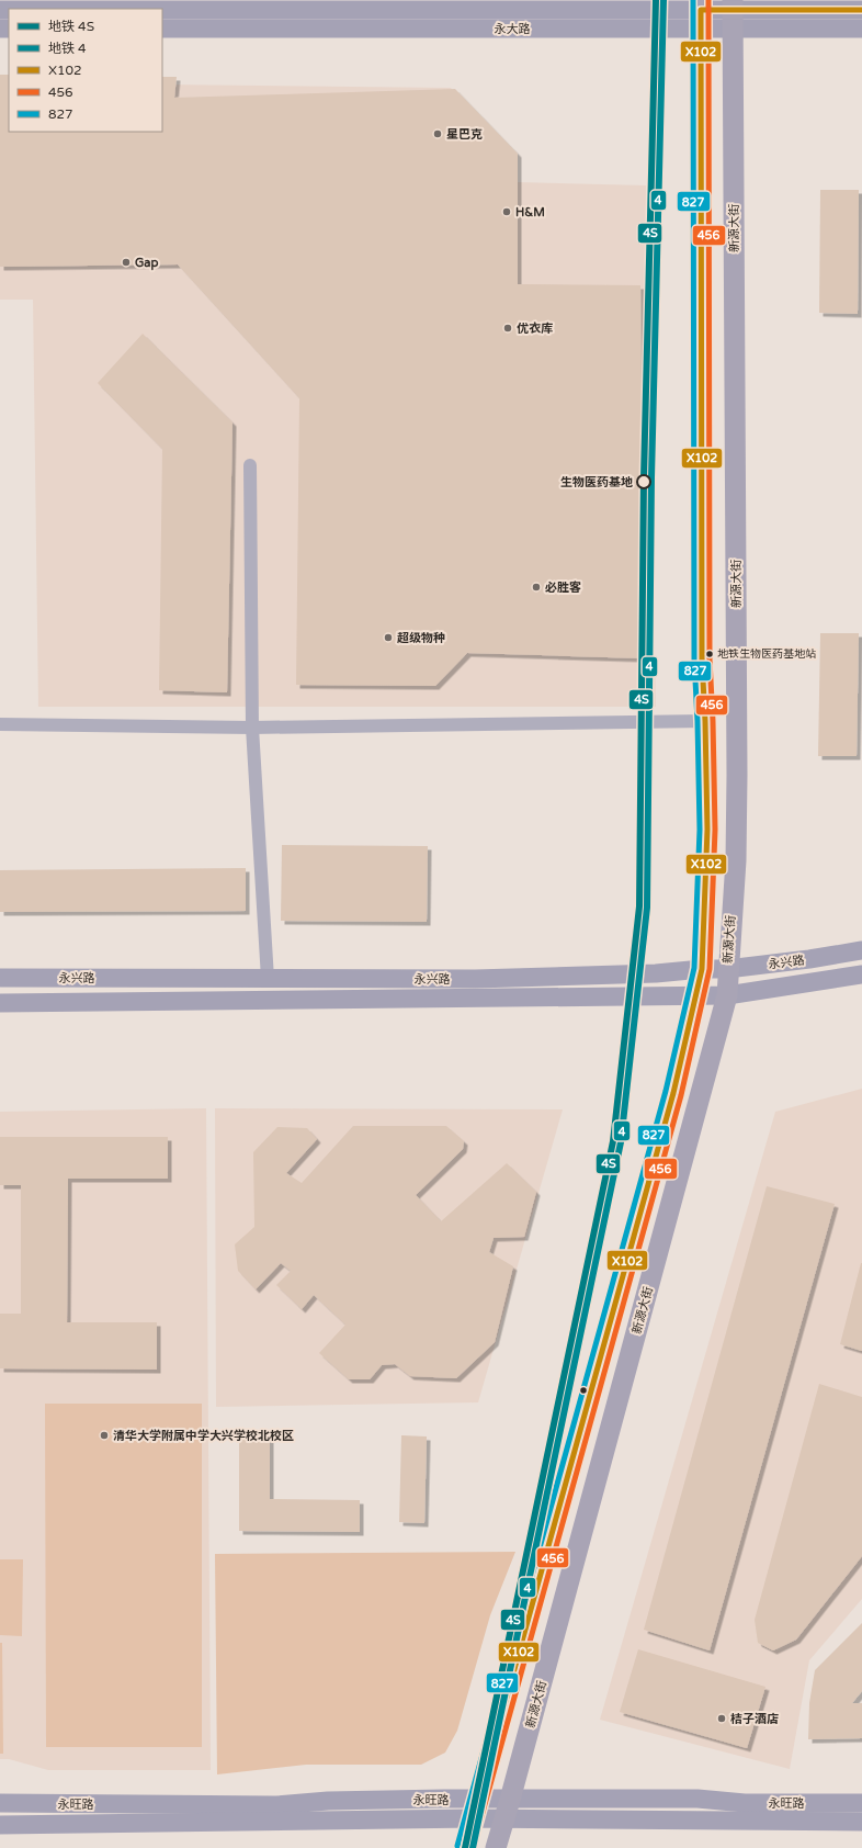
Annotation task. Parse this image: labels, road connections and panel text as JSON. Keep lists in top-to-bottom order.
{
  "streets": {
    "main road": ["新源大街"],
    "street": ["永大路", "永兴路", "永旺路"]
  },
  "crossings": [
    ["永大路", "新源大街"],
    ["新源大街", "永兴路"],
    ["新源大街", "永旺路"]
  ],
  "places": [
    "星巴克",
    "H&M",
    "Gap",
    "优衣库",
    "生物医药基地",
    "必胜客",
    "超级物种",
    "地铁生物医药基地站",
    "清华大学附属中学大兴学校北校区",
    "桔子酒店"
  ],
  "lines": [
    "metro line 4S",
    "metro line 4",
    "transit line 456",
    "transit line 827",
    "transit line X102"
  ],
  "legend": [
    "地铁 4S",
    "地铁 4",
    "X102",
    "456",
    "827"
  ]
}
